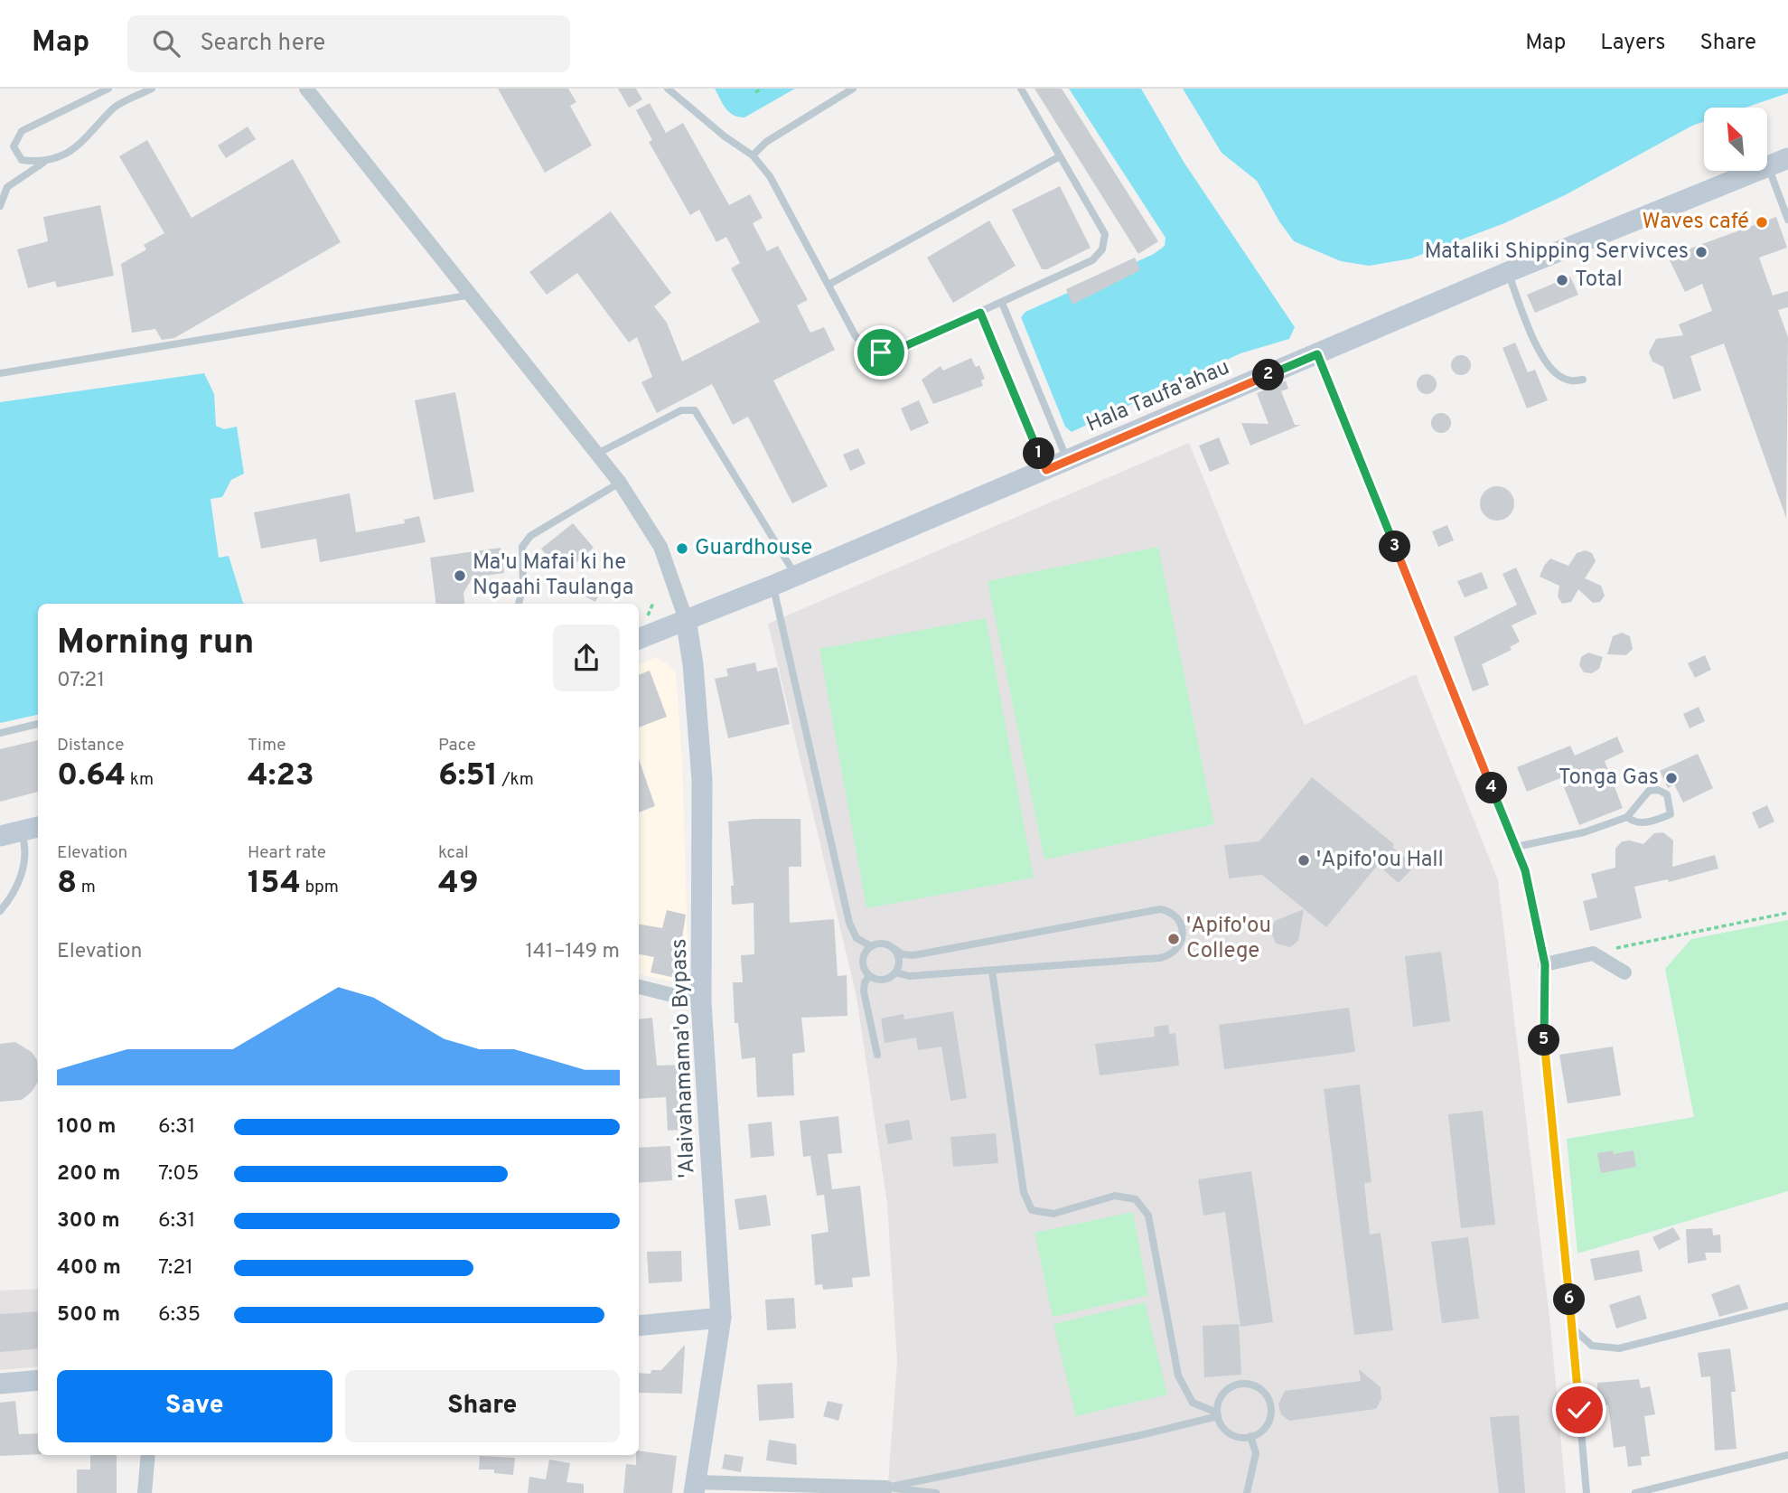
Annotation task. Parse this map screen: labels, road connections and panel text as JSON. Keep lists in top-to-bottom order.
{
  "streets": {
    "street": ["Hala Taufa'ahau", "'Alaivahamama'o Bypass"]
  },
  "crossings": [
    ["Hala Taufa'ahau", "'Alaivahamama'o Bypass"]
  ],
  "places": [
    "Waves café",
    "Mataliki Shipping Servivces",
    "Total",
    "Guardhouse",
    "Ma'u Mafai ki he Ngaahi Taulanga",
    "Tonga Gas",
    "'Apifo'ou Hall",
    "'Apifo'ou College"
  ],
  "north": "top left",
  "page": {
    "header": "Map",
    "search": "Search here",
    "nav": ["Map", "Layers", "Share"],
    "pins": [
      "2",
      "1",
      "3",
      "4",
      "5",
      "6"
    ],
    "heading": ["Morning run", "07:21"],
    "stats": [
      ["Distance", "0.64 km"],
      ["Time", "4:23"],
      ["Pace", "6:51 /km"],
      ["Elevation", "8 m"],
      ["Heart rate", "154 bpm"],
      ["kcal", "49"]
    ],
    "chart": ["Elevation", "141–149 m"],
    "list": [
      {
        "name": "100 m",
        "note": "6:31"
      },
      {
        "name": "200 m",
        "note": "7:05"
      },
      {
        "name": "300 m",
        "note": "6:31"
      },
      {
        "name": "400 m",
        "note": "7:21"
      },
      {
        "name": "500 m",
        "note": "6:35"
      }
    ],
    "buttons": ["Save", "Share"]
  }
}
